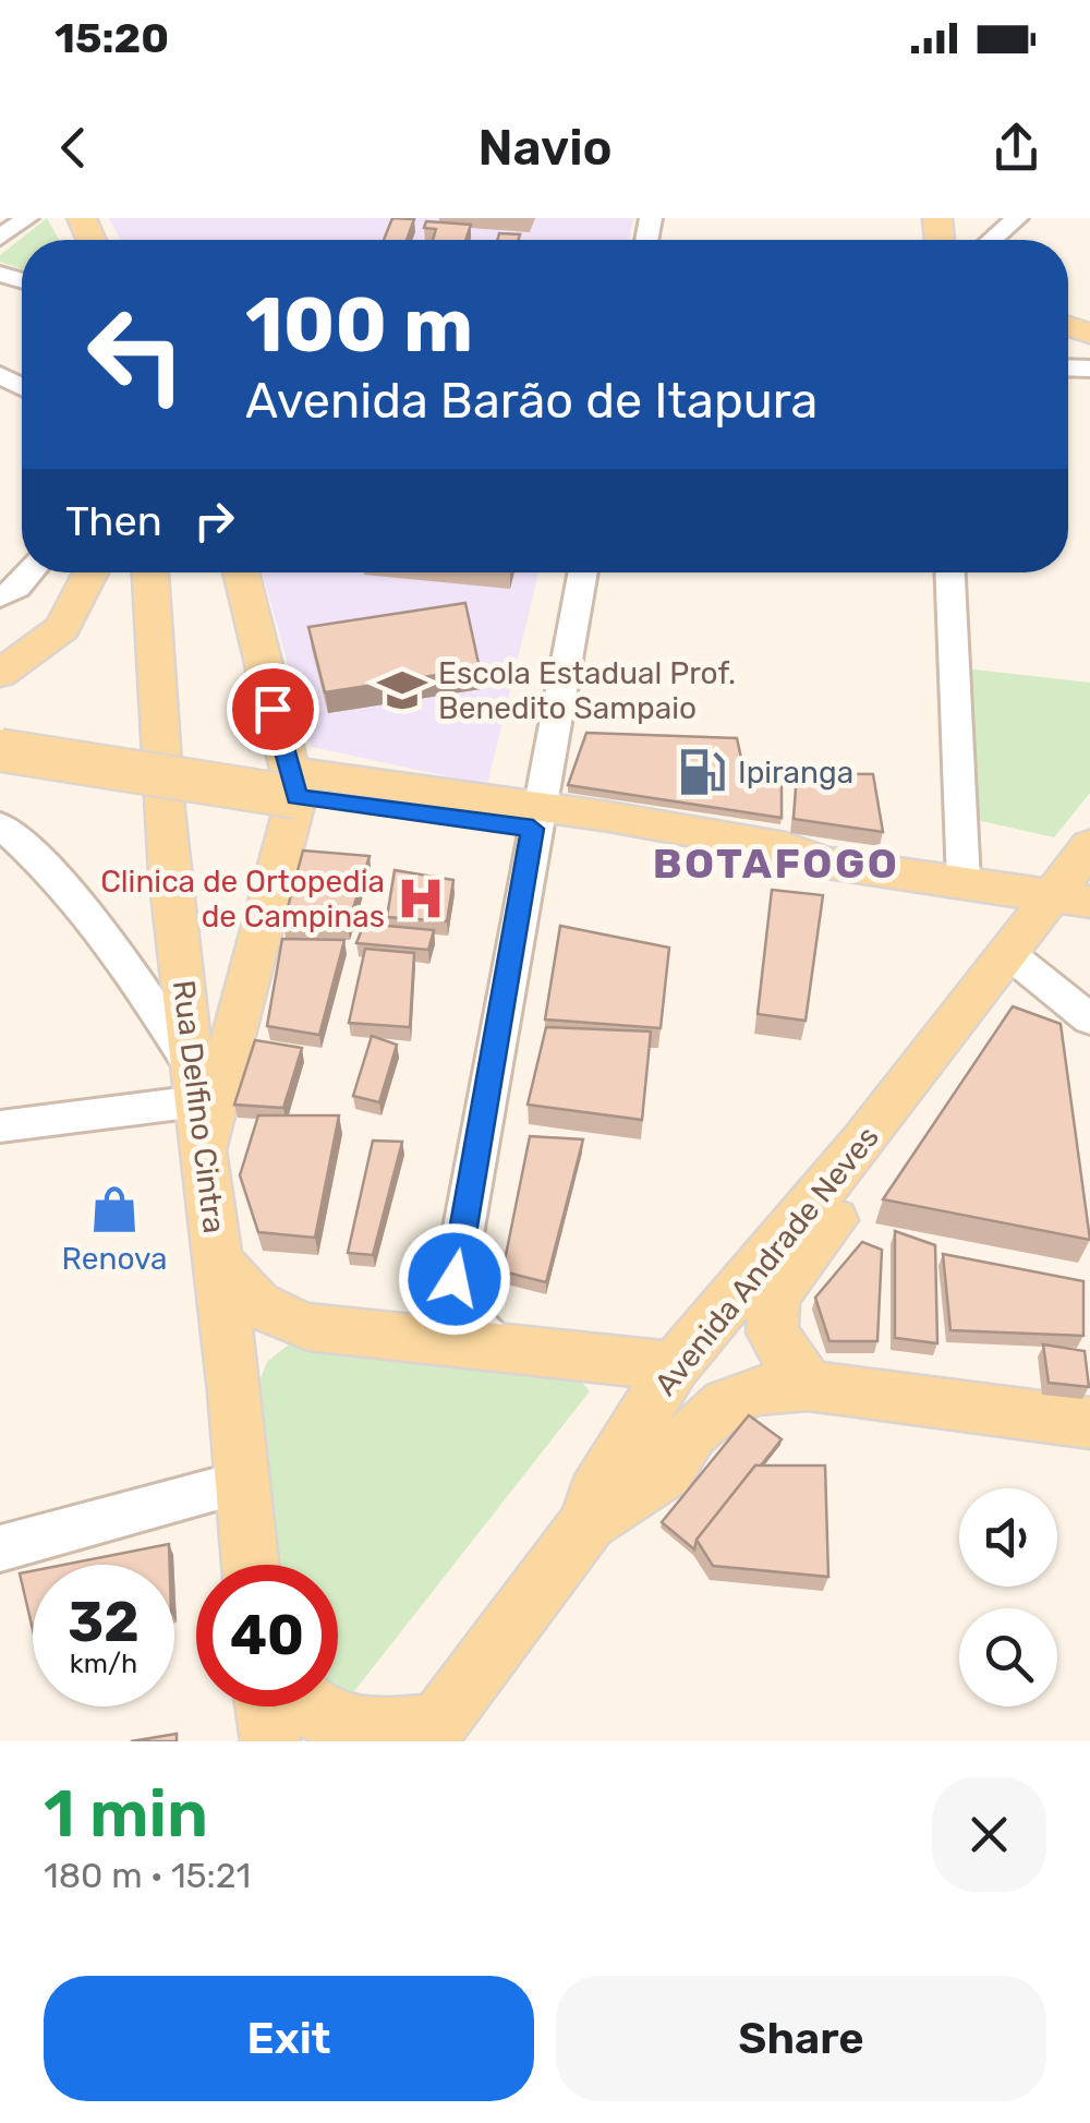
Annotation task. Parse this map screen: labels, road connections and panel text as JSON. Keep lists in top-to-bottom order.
{
  "streets": {
    "main road": ["Rua Delfino Cintra", "Avenida Andrade Neves"]
  },
  "districts": ["BOTAFOGO"],
  "places": {
    "school or university": ["Escola Estadual Prof. Benedito Sampaio"],
    "fuel station": ["Ipiranga"],
    "hospital": ["Clinica de Ortopedia de Campinas"],
    "shop": ["Renova"]
  },
  "page": {
    "status": "15:20",
    "header": "Navio",
    "turn": ["100 m", "Avenida Barão de Itapura"],
    "then": "Then",
    "speed": "32 km/h",
    "limit": "40",
    "heading": ["1 min", "180 m · 15:21"],
    "buttons": ["Exit", "Share"]
  }
}
